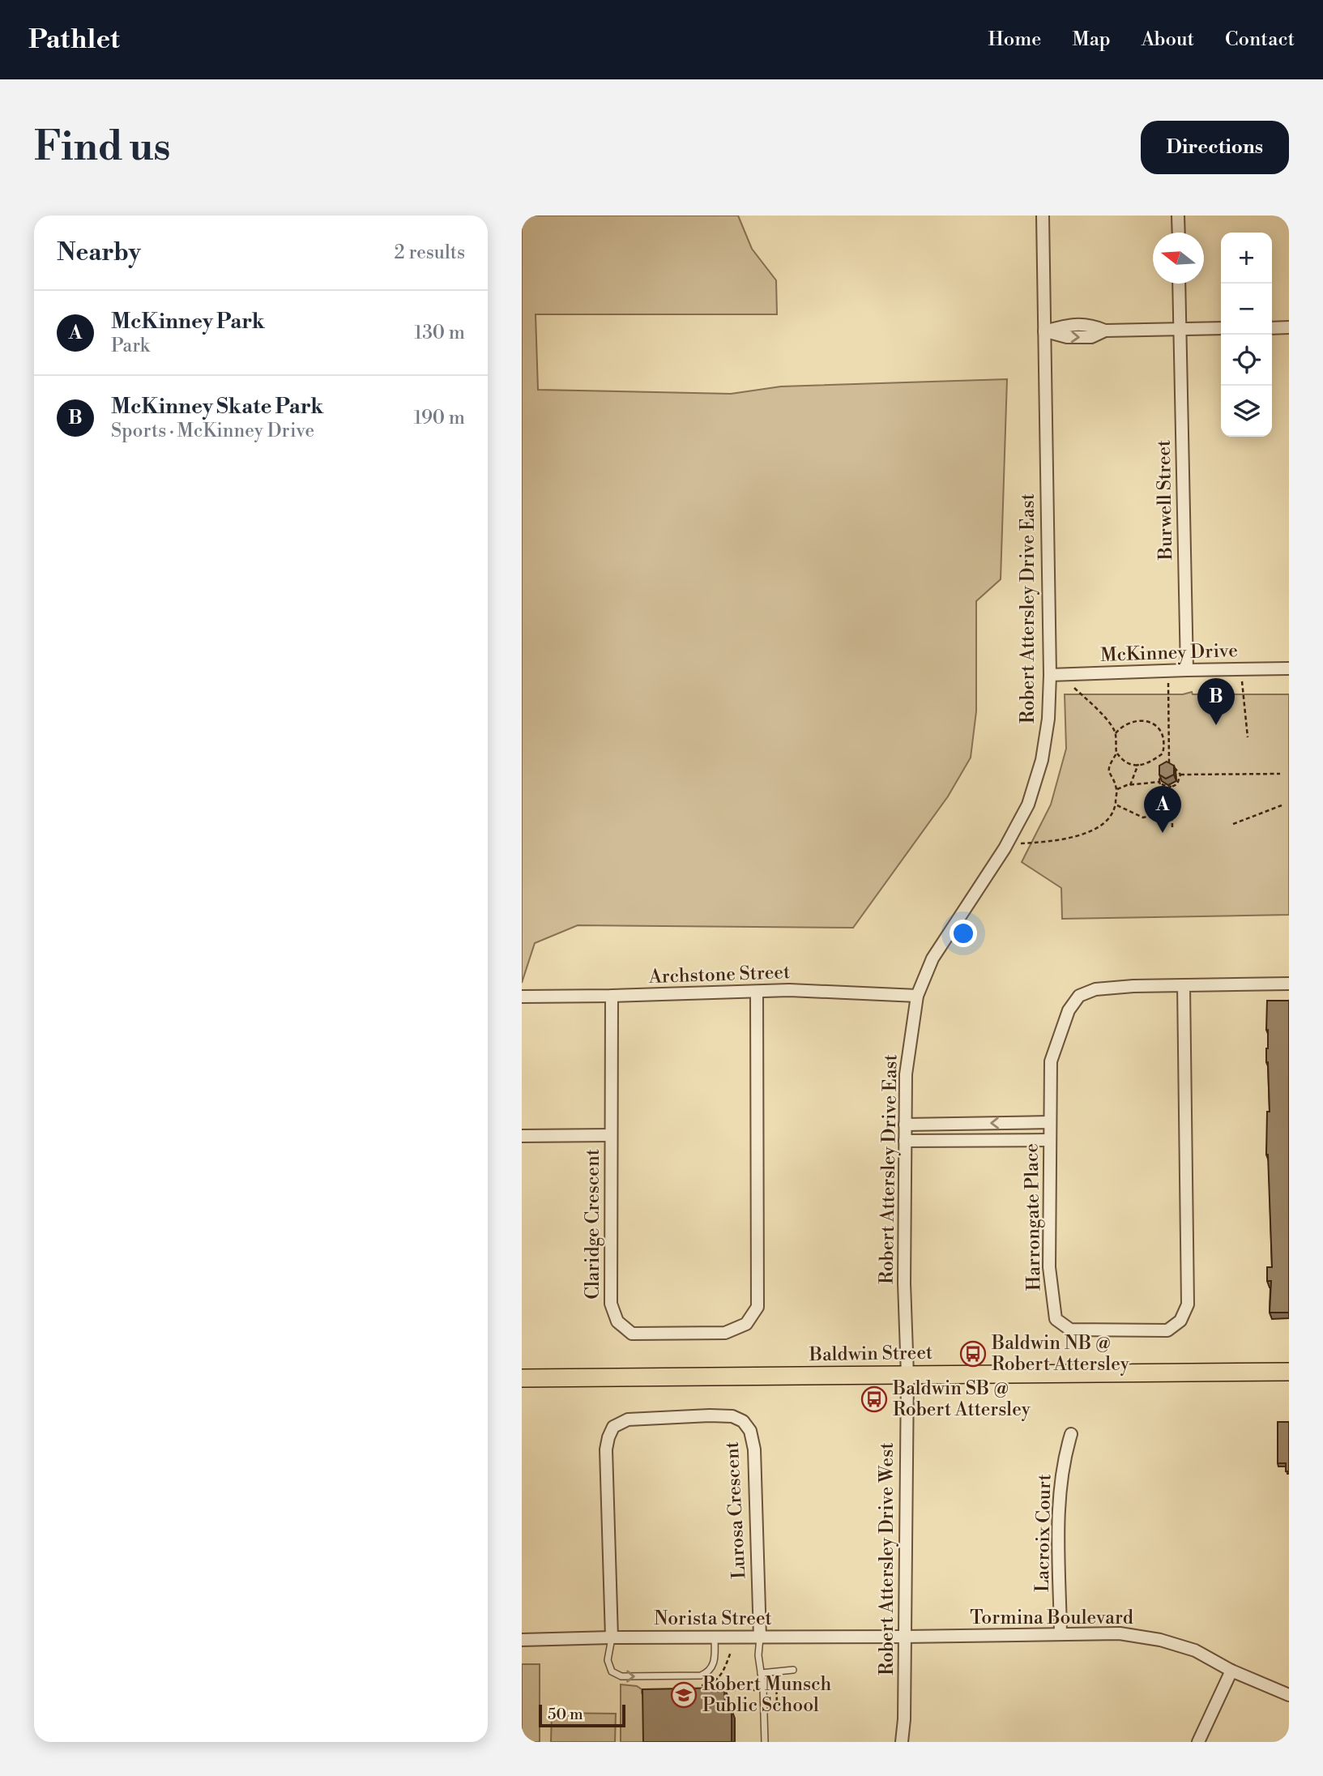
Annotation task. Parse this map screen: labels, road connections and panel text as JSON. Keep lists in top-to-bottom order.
{
  "streets": {
    "main road": ["Baldwin Street"],
    "street": [
      "Burwell Street",
      "Robert Attersley Drive East",
      "McKinney Drive",
      "Archstone Street",
      "Harrongate Place",
      "Claridge Crescent",
      "Lurosa Crescent",
      "Lacroix Court",
      "Robert Attersley Drive West",
      "Tormina Boulevard",
      "Norista Street"
    ]
  },
  "crossings": [
    ["Burwell Street", "McKinney Drive"],
    ["Robert Attersley Drive East", "McKinney Drive"],
    ["Robert Attersley Drive East", "Archstone Street"],
    ["Robert Attersley Drive East", "Baldwin Street"],
    ["Robert Attersley Drive East", "Robert Attersley Drive West"],
    ["Archstone Street", "Claridge Crescent"],
    ["Baldwin Street", "Robert Attersley Drive West"],
    ["Lurosa Crescent", "Norista Street"],
    ["Lacroix Court", "Tormina Boulevard"],
    ["Robert Attersley Drive West", "Tormina Boulevard"],
    ["Robert Attersley Drive West", "Norista Street"],
    ["Tormina Boulevard", "Norista Street"]
  ],
  "places": {
    "bus stop": ["Baldwin NB @ Robert Attersley", "Baldwin SB @ Robert Attersley"],
    "school or university": ["Robert Munsch Public School"]
  },
  "scale_bar": "50 m",
  "north": "left",
  "page": {
    "header": "Pathlet",
    "nav": [
      "Home",
      "Map",
      "About",
      "Contact"
    ],
    "buttons": "Directions",
    "title": "Find us",
    "heading": ["Nearby", "2 results"],
    "map_buttons": ["+", "−"],
    "list": [
      {
        "mark": "A",
        "name": "McKinney Park",
        "note": "Park",
        "value": "130 m"
      },
      {
        "mark": "B",
        "name": "McKinney Skate Park",
        "note": "Sports · McKinney Drive",
        "value": "190 m"
      }
    ],
    "pins": ["B", "A"],
    "scale": "50 m"
  }
}
